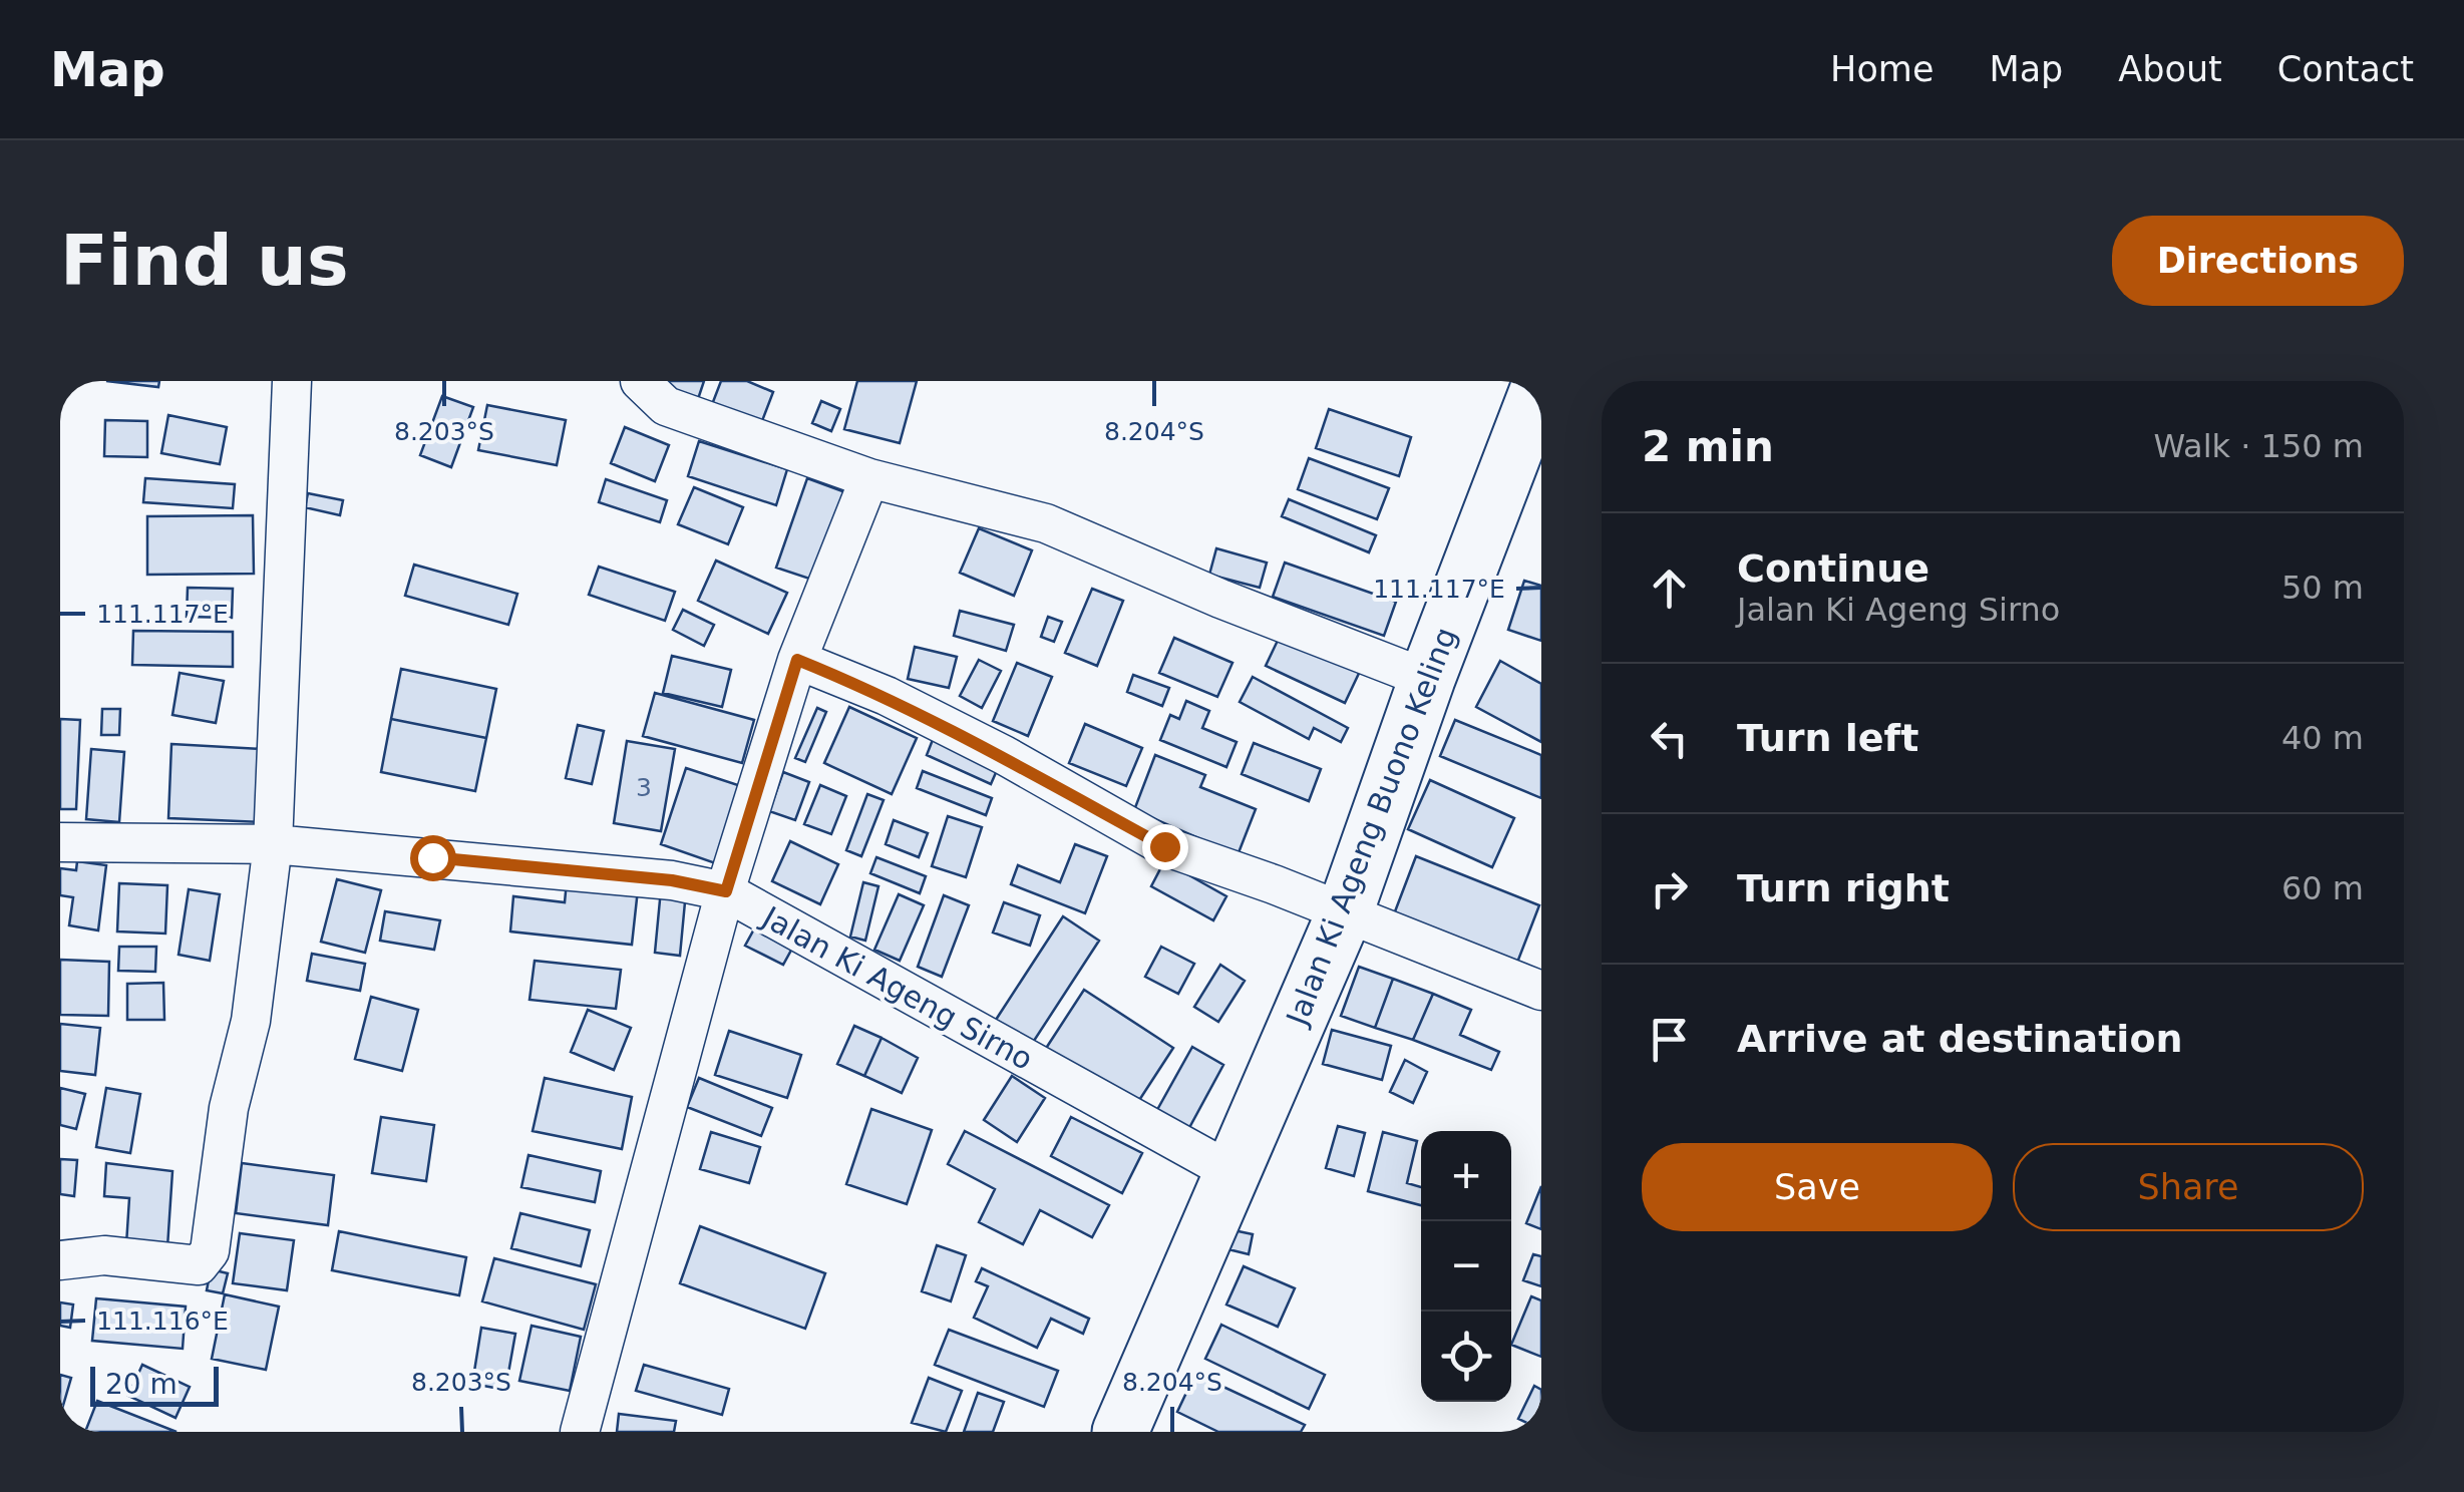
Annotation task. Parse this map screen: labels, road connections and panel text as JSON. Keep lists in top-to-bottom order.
{
  "streets": {
    "main road": ["Jalan Ki Ageng Buono Keling"],
    "street": ["Jalan Ki Ageng Sirno"]
  },
  "crossings": [
    ["Jalan Ki Ageng Buono Keling", "Jalan Ki Ageng Sirno"]
  ],
  "house_numbers": ["3"],
  "scale_bar": "20 m",
  "page": {
    "header": "Map",
    "nav": [
      "Home",
      "Map",
      "About",
      "Contact"
    ],
    "buttons": [
      "Directions",
      ["Save", "Share"]
    ],
    "title": "Find us",
    "heading": ["2 min", "Walk · 150 m"],
    "list": [
      ["Continue", "Jalan Ki Ageng Sirno", "50 m"],
      ["Turn left", "40 m"],
      ["Turn right", "60 m"],
      "Arrive at destination"
    ],
    "map_buttons": ["+", "−"],
    "scale": "20 m"
  },
  "coordinates": [
    "8.203°S",
    "8.204°S",
    "111.117°E",
    "111.116°E"
  ]
}
